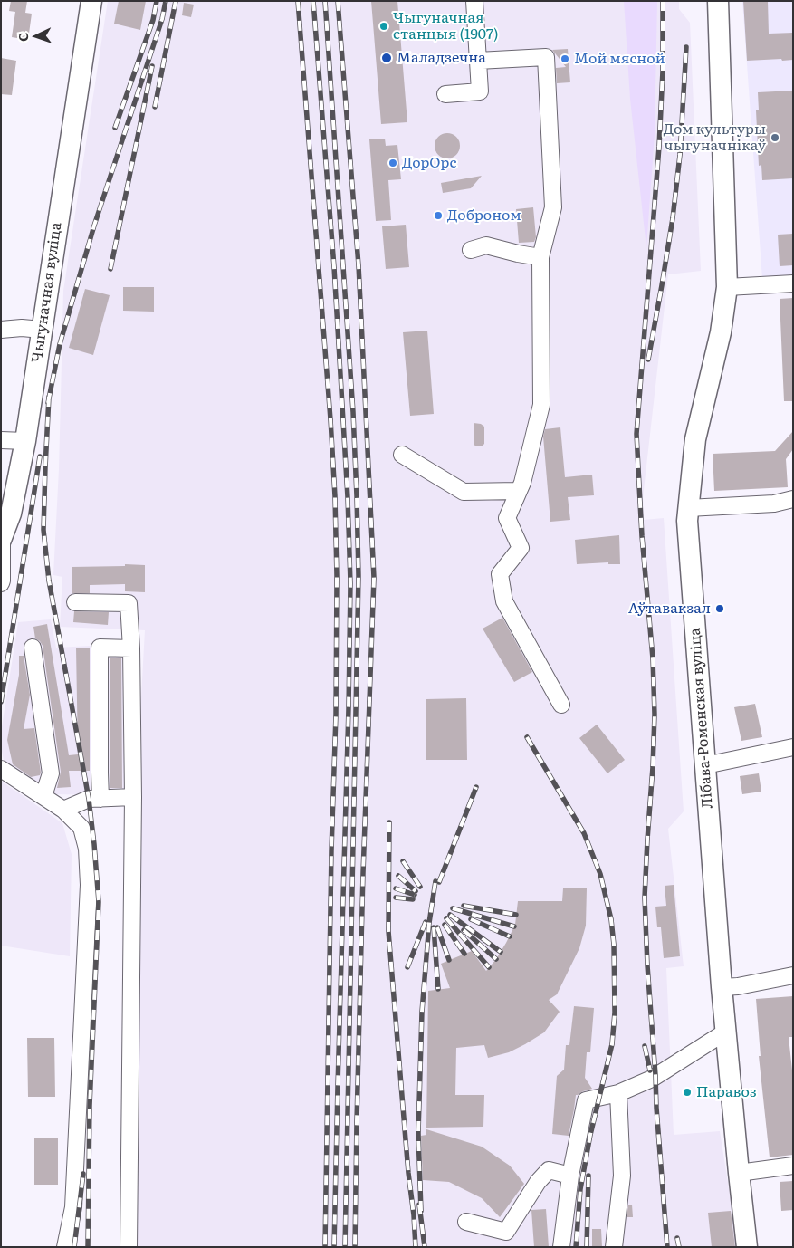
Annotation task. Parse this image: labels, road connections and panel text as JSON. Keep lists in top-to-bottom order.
{
  "streets": {
    "main road": ["Чыгуначная вуліца", "Лібава-Роменская вуліца"]
  },
  "places": [
    "Чыгуначная станцыя (1907)",
    "Маладзечна",
    "Мой мясной",
    "Дом культуры чыгуначнікаў",
    "ДорОрс",
    "Доброном",
    "Аўтавакзал",
    "Паравоз"
  ],
  "north": "left"
}
